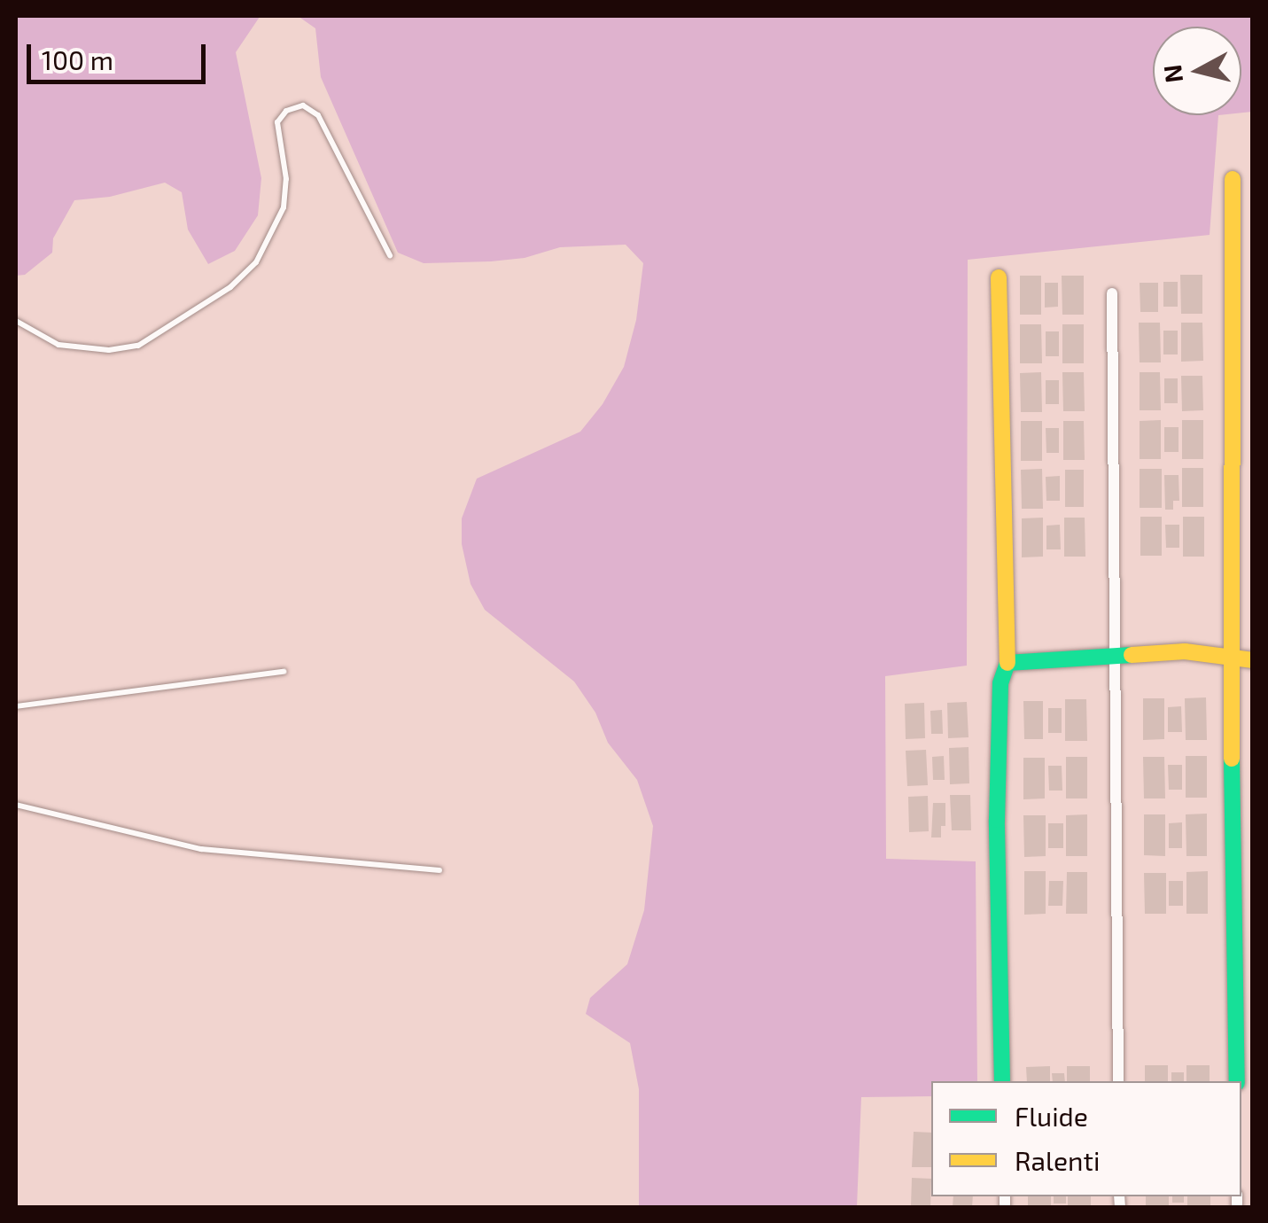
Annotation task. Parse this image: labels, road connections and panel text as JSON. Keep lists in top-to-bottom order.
{
  "legend": ["Fluide", "Ralenti"],
  "scale_bar": "100 m",
  "north": "left"
}
